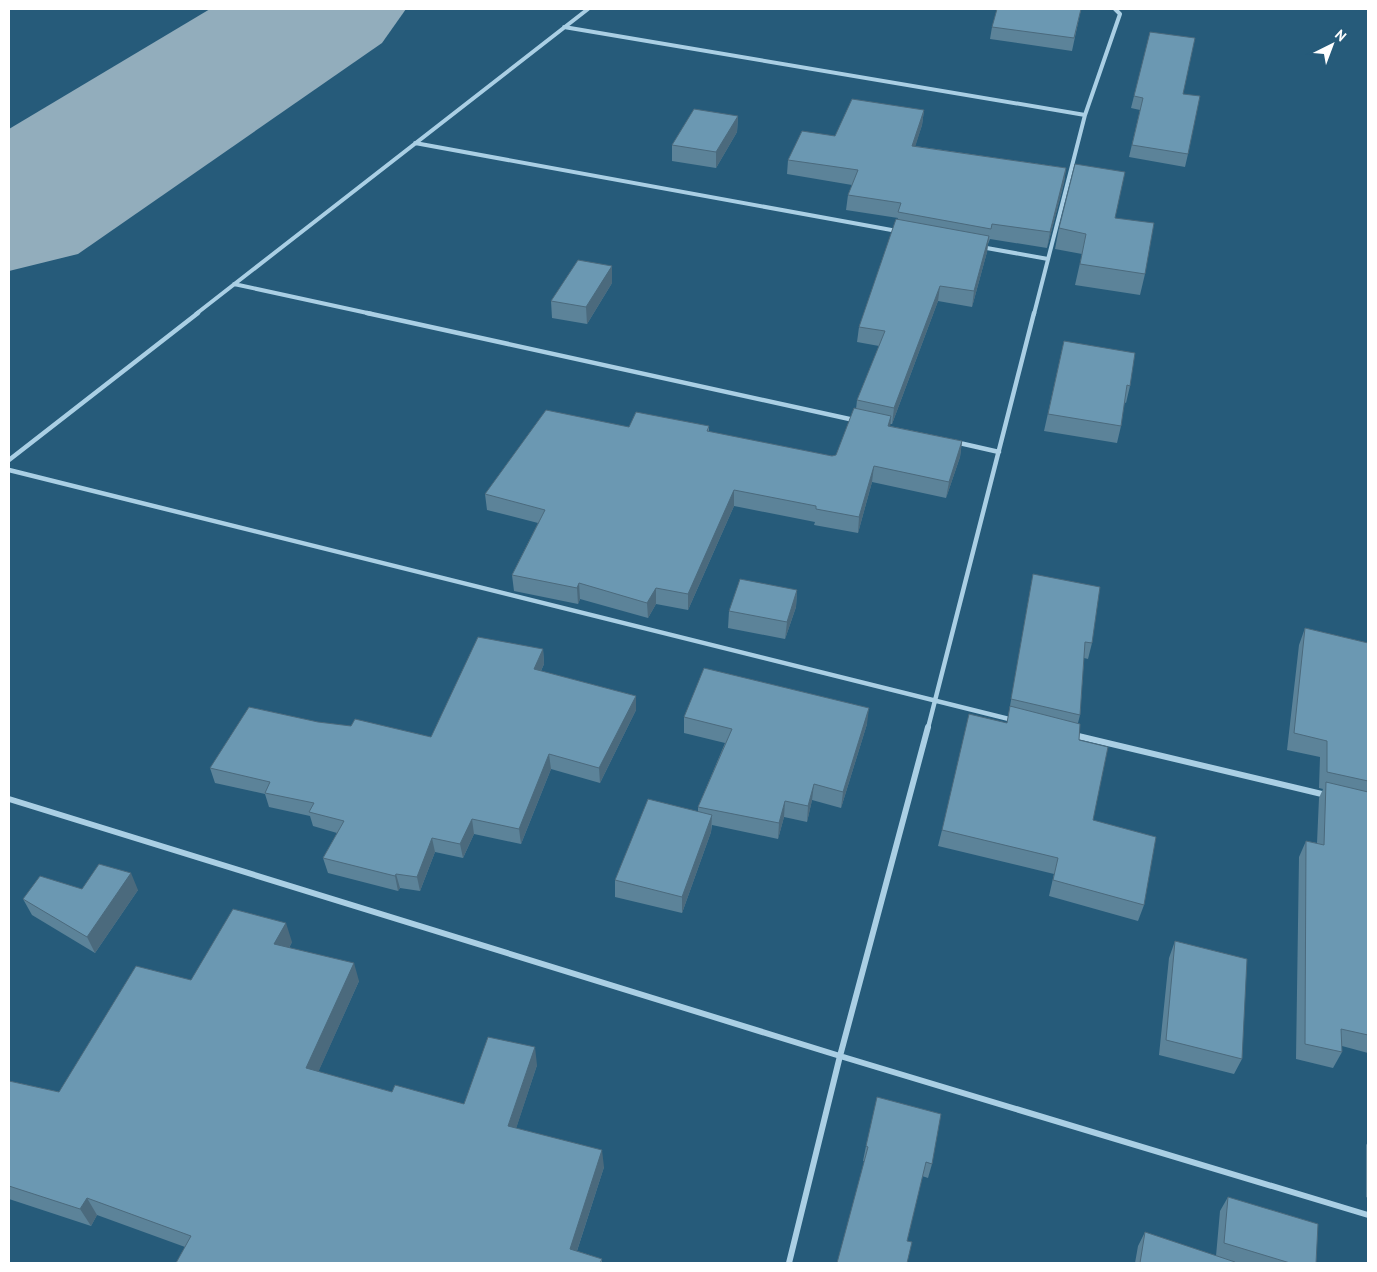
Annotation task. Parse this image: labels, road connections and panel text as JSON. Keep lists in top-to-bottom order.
{
  "north": "top right"
}
